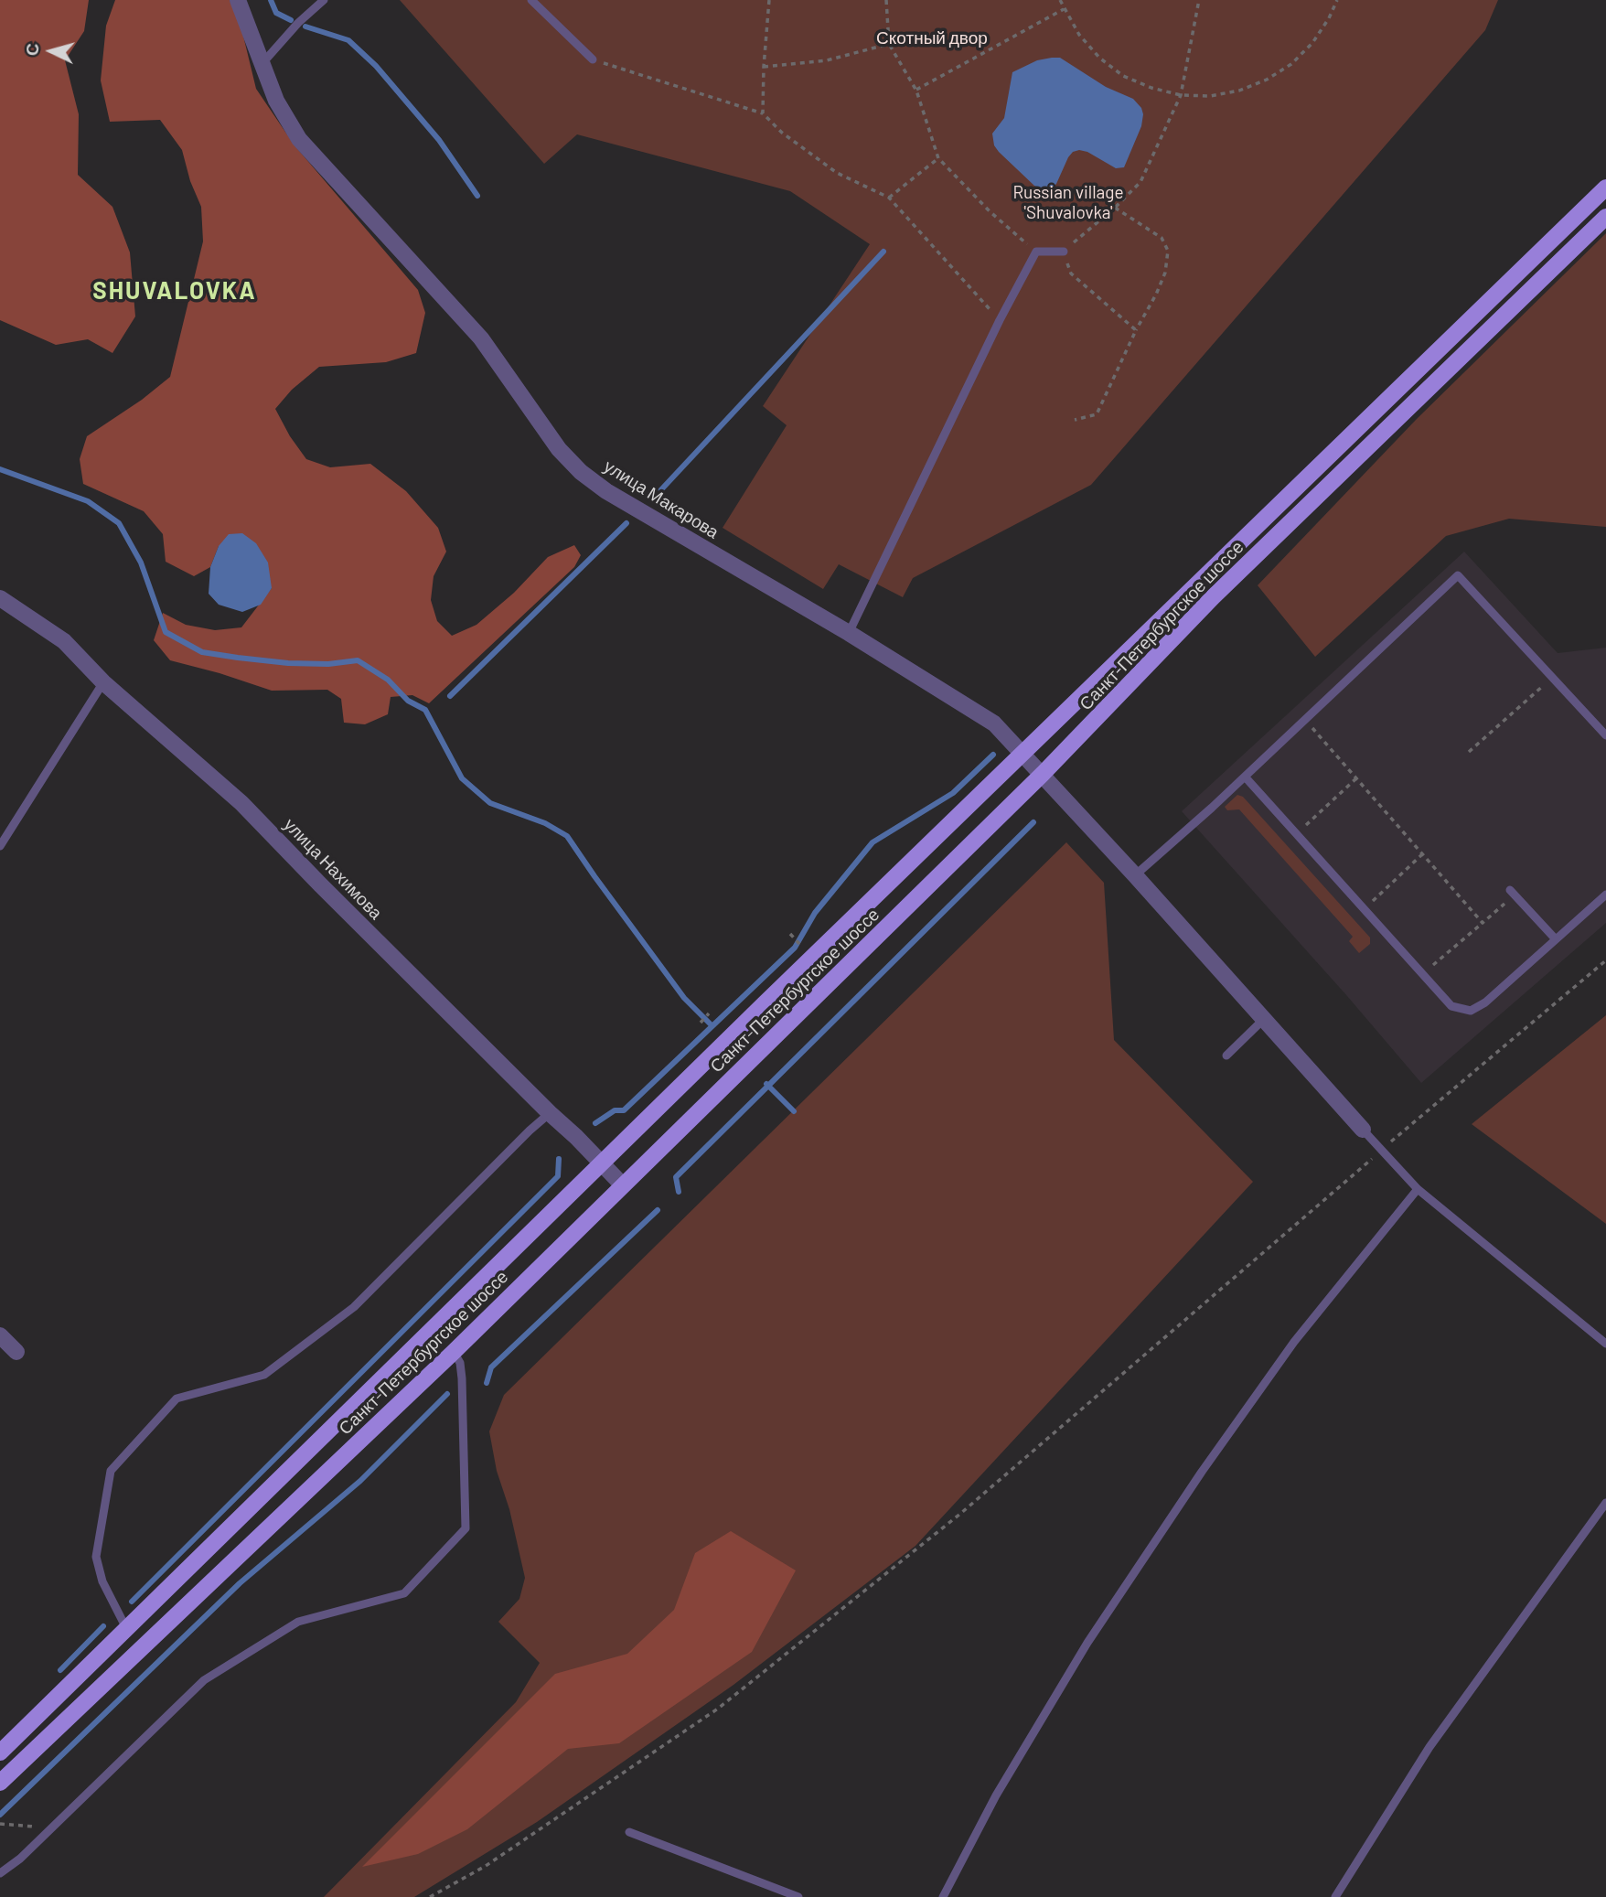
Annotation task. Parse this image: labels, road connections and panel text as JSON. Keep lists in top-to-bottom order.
{
  "streets": {
    "main road": ["Санкт-Петербургское шоссе"],
    "street": ["улица Макарова", "улица Нахимова"]
  },
  "crossings": [
    ["улица Макарова", "Санкт-Петербургское шоссе"],
    ["Санкт-Петербургское шоссе", "улица Нахимова"]
  ],
  "districts": ["SHUVALOVKA"],
  "parks": ["Скотный двор", "Russian village 'Shuvalovka'"],
  "north": "left"
}
